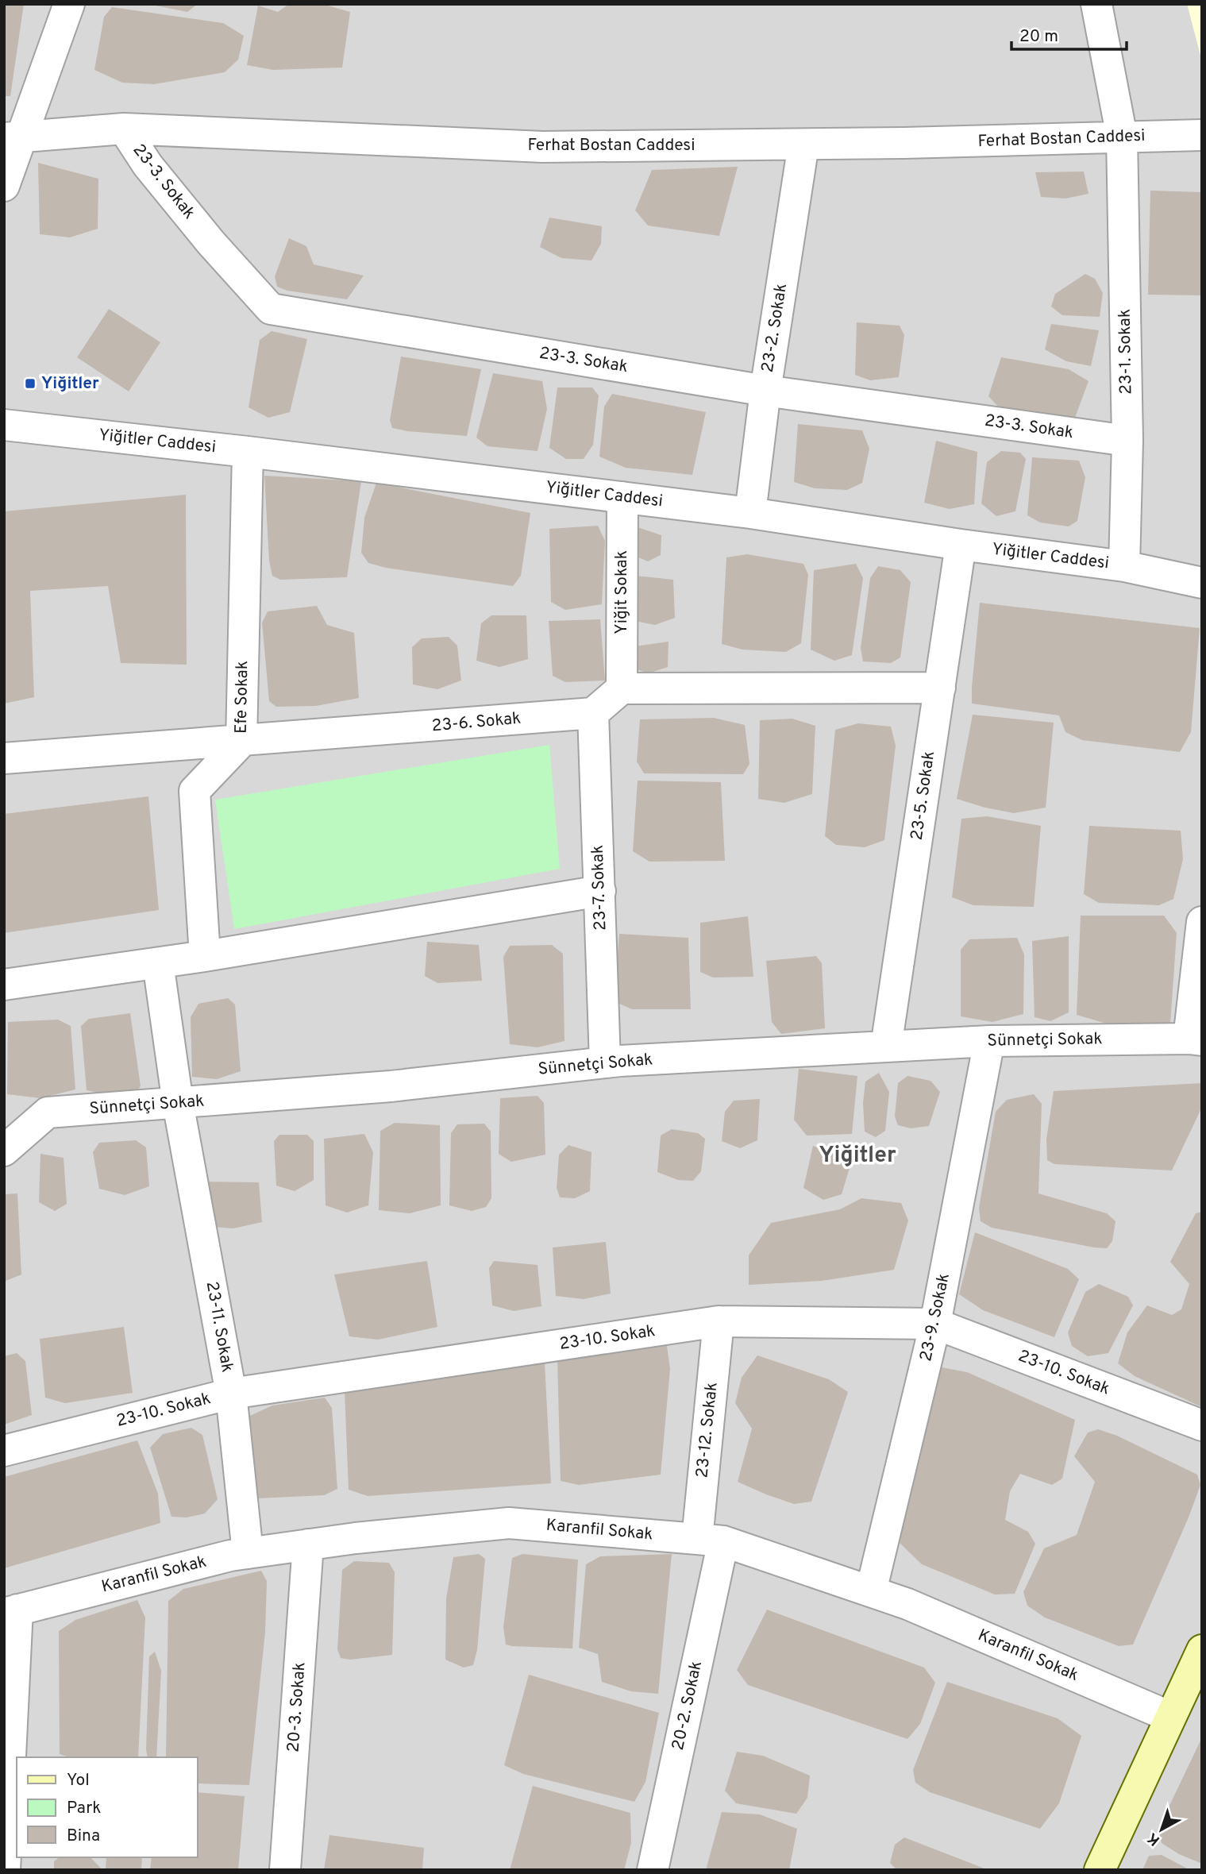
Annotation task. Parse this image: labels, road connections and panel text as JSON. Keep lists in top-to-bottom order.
{
  "streets": {
    "street": [
      "Ferhat Bostan Caddesi",
      "23-3. Sokak",
      "23-2. Sokak",
      "23-1. Sokak",
      "Yiğitler Caddesi",
      "Yiğit Sokak",
      "Efe Sokak",
      "23-6. Sokak",
      "23-5. Sokak",
      "23-7. Sokak",
      "Sünnetçi Sokak",
      "23-9. Sokak",
      "23-11. Sokak",
      "23-10. Sokak",
      "23-12. Sokak",
      "Karanfil Sokak",
      "20-2. Sokak",
      "20-3. Sokak"
    ]
  },
  "crossings": [
    ["Ferhat Bostan Caddesi", "23-3. Sokak"],
    ["Ferhat Bostan Caddesi", "23-2. Sokak"],
    ["Ferhat Bostan Caddesi", "23-1. Sokak"],
    ["23-3. Sokak", "23-2. Sokak"],
    ["23-3. Sokak", "23-1. Sokak"],
    ["23-2. Sokak", "Yiğitler Caddesi"],
    ["23-1. Sokak", "Yiğitler Caddesi"],
    ["Yiğitler Caddesi", "Yiğit Sokak"],
    ["Yiğitler Caddesi", "Efe Sokak"],
    ["Yiğitler Caddesi", "23-5. Sokak"],
    ["Efe Sokak", "23-6. Sokak"],
    ["23-6. Sokak", "23-7. Sokak"],
    ["23-5. Sokak", "Sünnetçi Sokak"],
    ["23-7. Sokak", "Sünnetçi Sokak"],
    ["Sünnetçi Sokak", "23-9. Sokak"],
    ["Sünnetçi Sokak", "23-11. Sokak"],
    ["23-9. Sokak", "23-10. Sokak"],
    ["23-9. Sokak", "Karanfil Sokak"],
    ["23-11. Sokak", "23-10. Sokak"],
    ["23-11. Sokak", "Karanfil Sokak"],
    ["23-10. Sokak", "23-12. Sokak"],
    ["23-12. Sokak", "Karanfil Sokak"],
    ["23-12. Sokak", "20-2. Sokak"],
    ["Karanfil Sokak", "20-2. Sokak"],
    ["Karanfil Sokak", "20-3. Sokak"]
  ],
  "districts": ["Yiğitler"],
  "places": {
    "transit": ["Yiğitler"]
  },
  "legend": ["Yol", "Park", "Bina"],
  "scale_bar": "20 m",
  "north": "bottom left"
}
